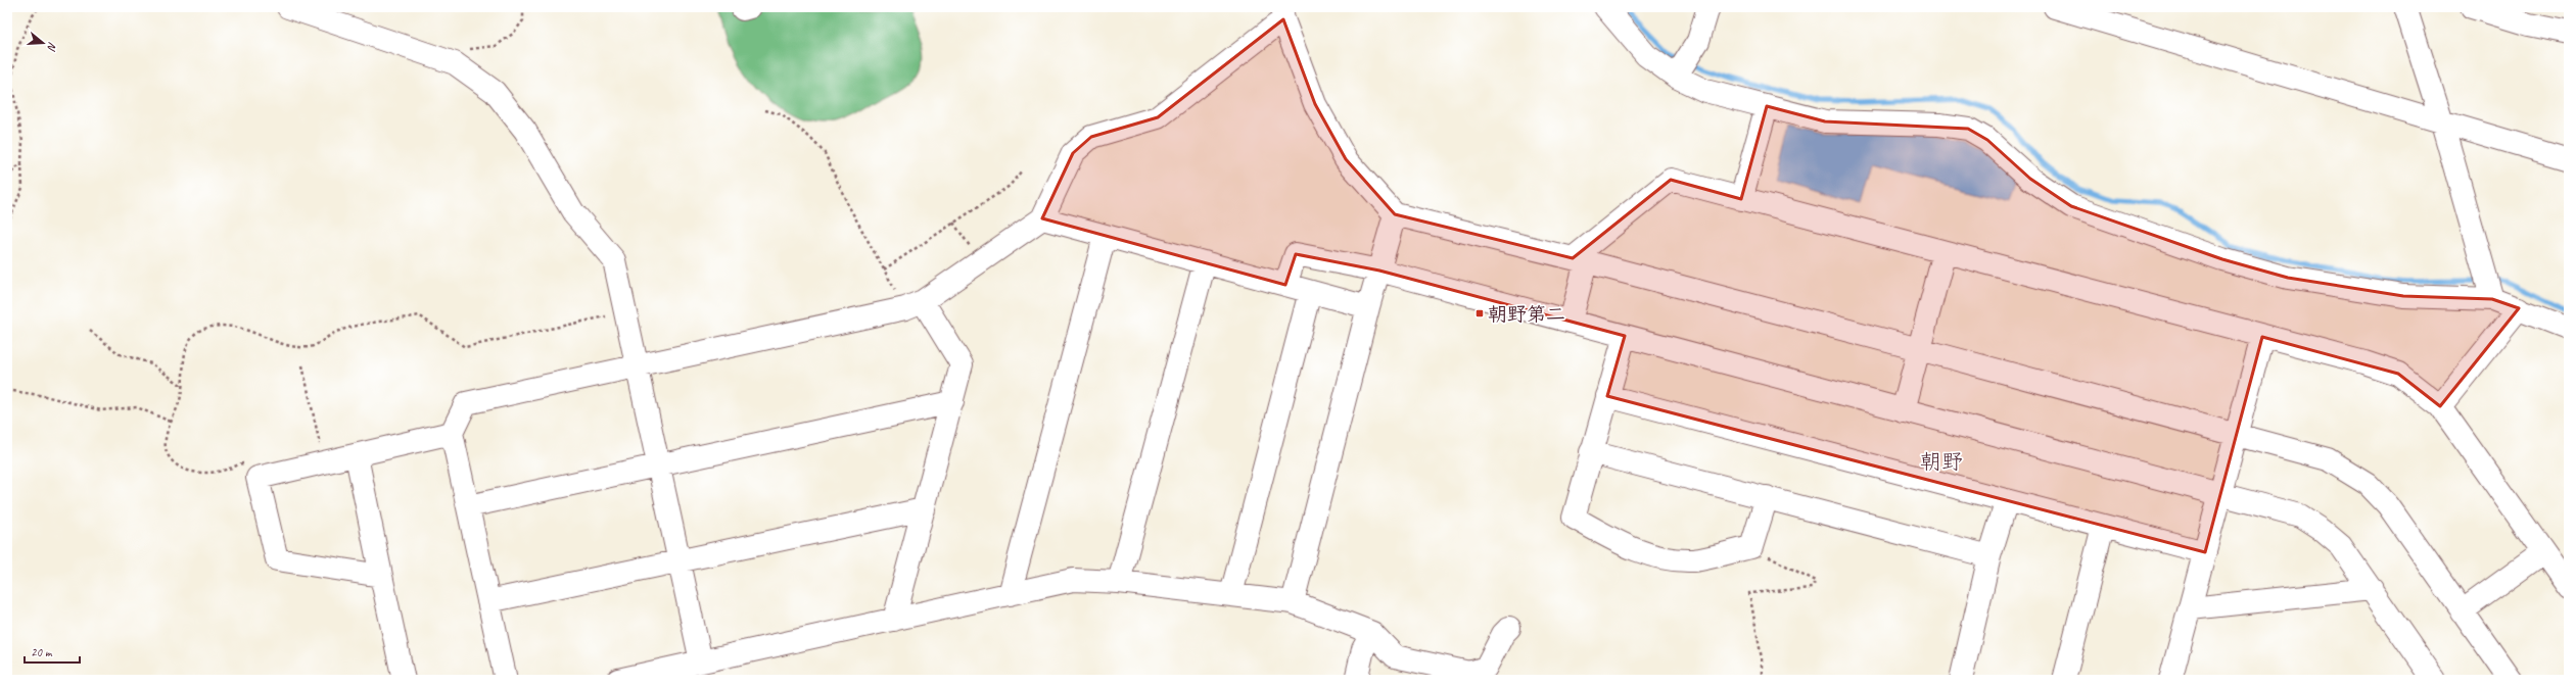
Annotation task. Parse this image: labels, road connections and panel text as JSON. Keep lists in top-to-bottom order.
{
  "districts": ["朝野"],
  "places": {
    "transit": ["朝野第二"]
  },
  "scale_bar": "20 m",
  "north": "right"
}
